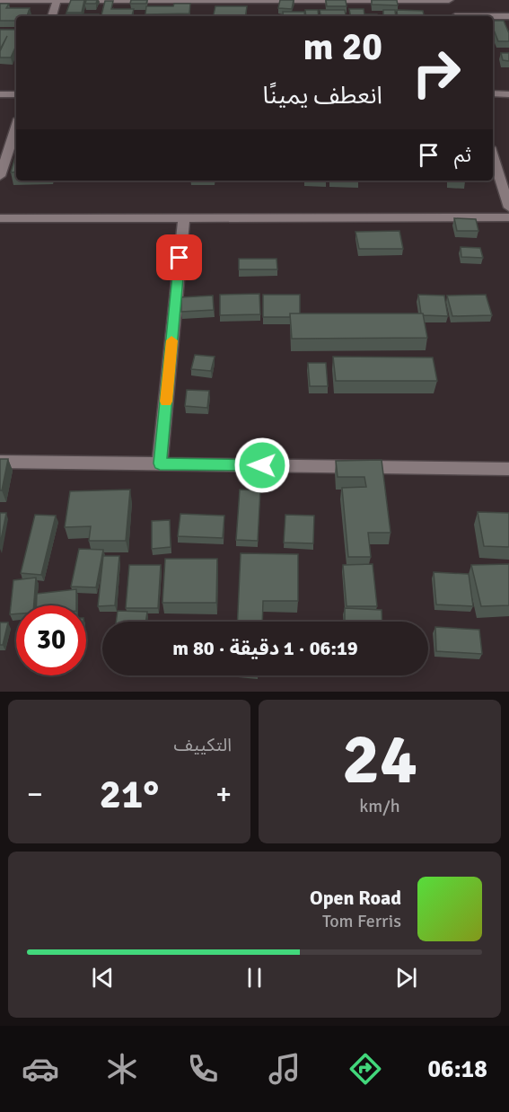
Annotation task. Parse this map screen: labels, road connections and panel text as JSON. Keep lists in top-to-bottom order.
{
  "page": {
    "turn": ["20 m", "انعطف يمينًا"],
    "then": "ثم",
    "limit": "30",
    "trip": "06:19 · 1 دقيقة · 80 m",
    "tile": [
      ["24", "km/h"],
      "التكييف"
    ],
    "heat": ["−", "21°", "+"],
    "song": ["Open Road", "Tom Ferris"],
    "tabs": "06:18"
  }
}
